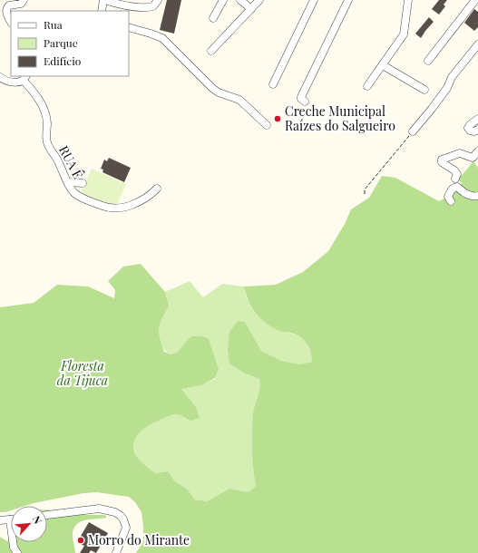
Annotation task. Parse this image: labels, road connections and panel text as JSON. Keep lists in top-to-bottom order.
{
  "streets": {
    "street": ["RUA E"]
  },
  "parks": ["Floresta da Tijuca"],
  "places": ["Creche Municipal Raízes do Salgueiro", "Morro do Mirante"],
  "legend": ["Rua", "Parque", "Edifício"],
  "north": "top right"
}
